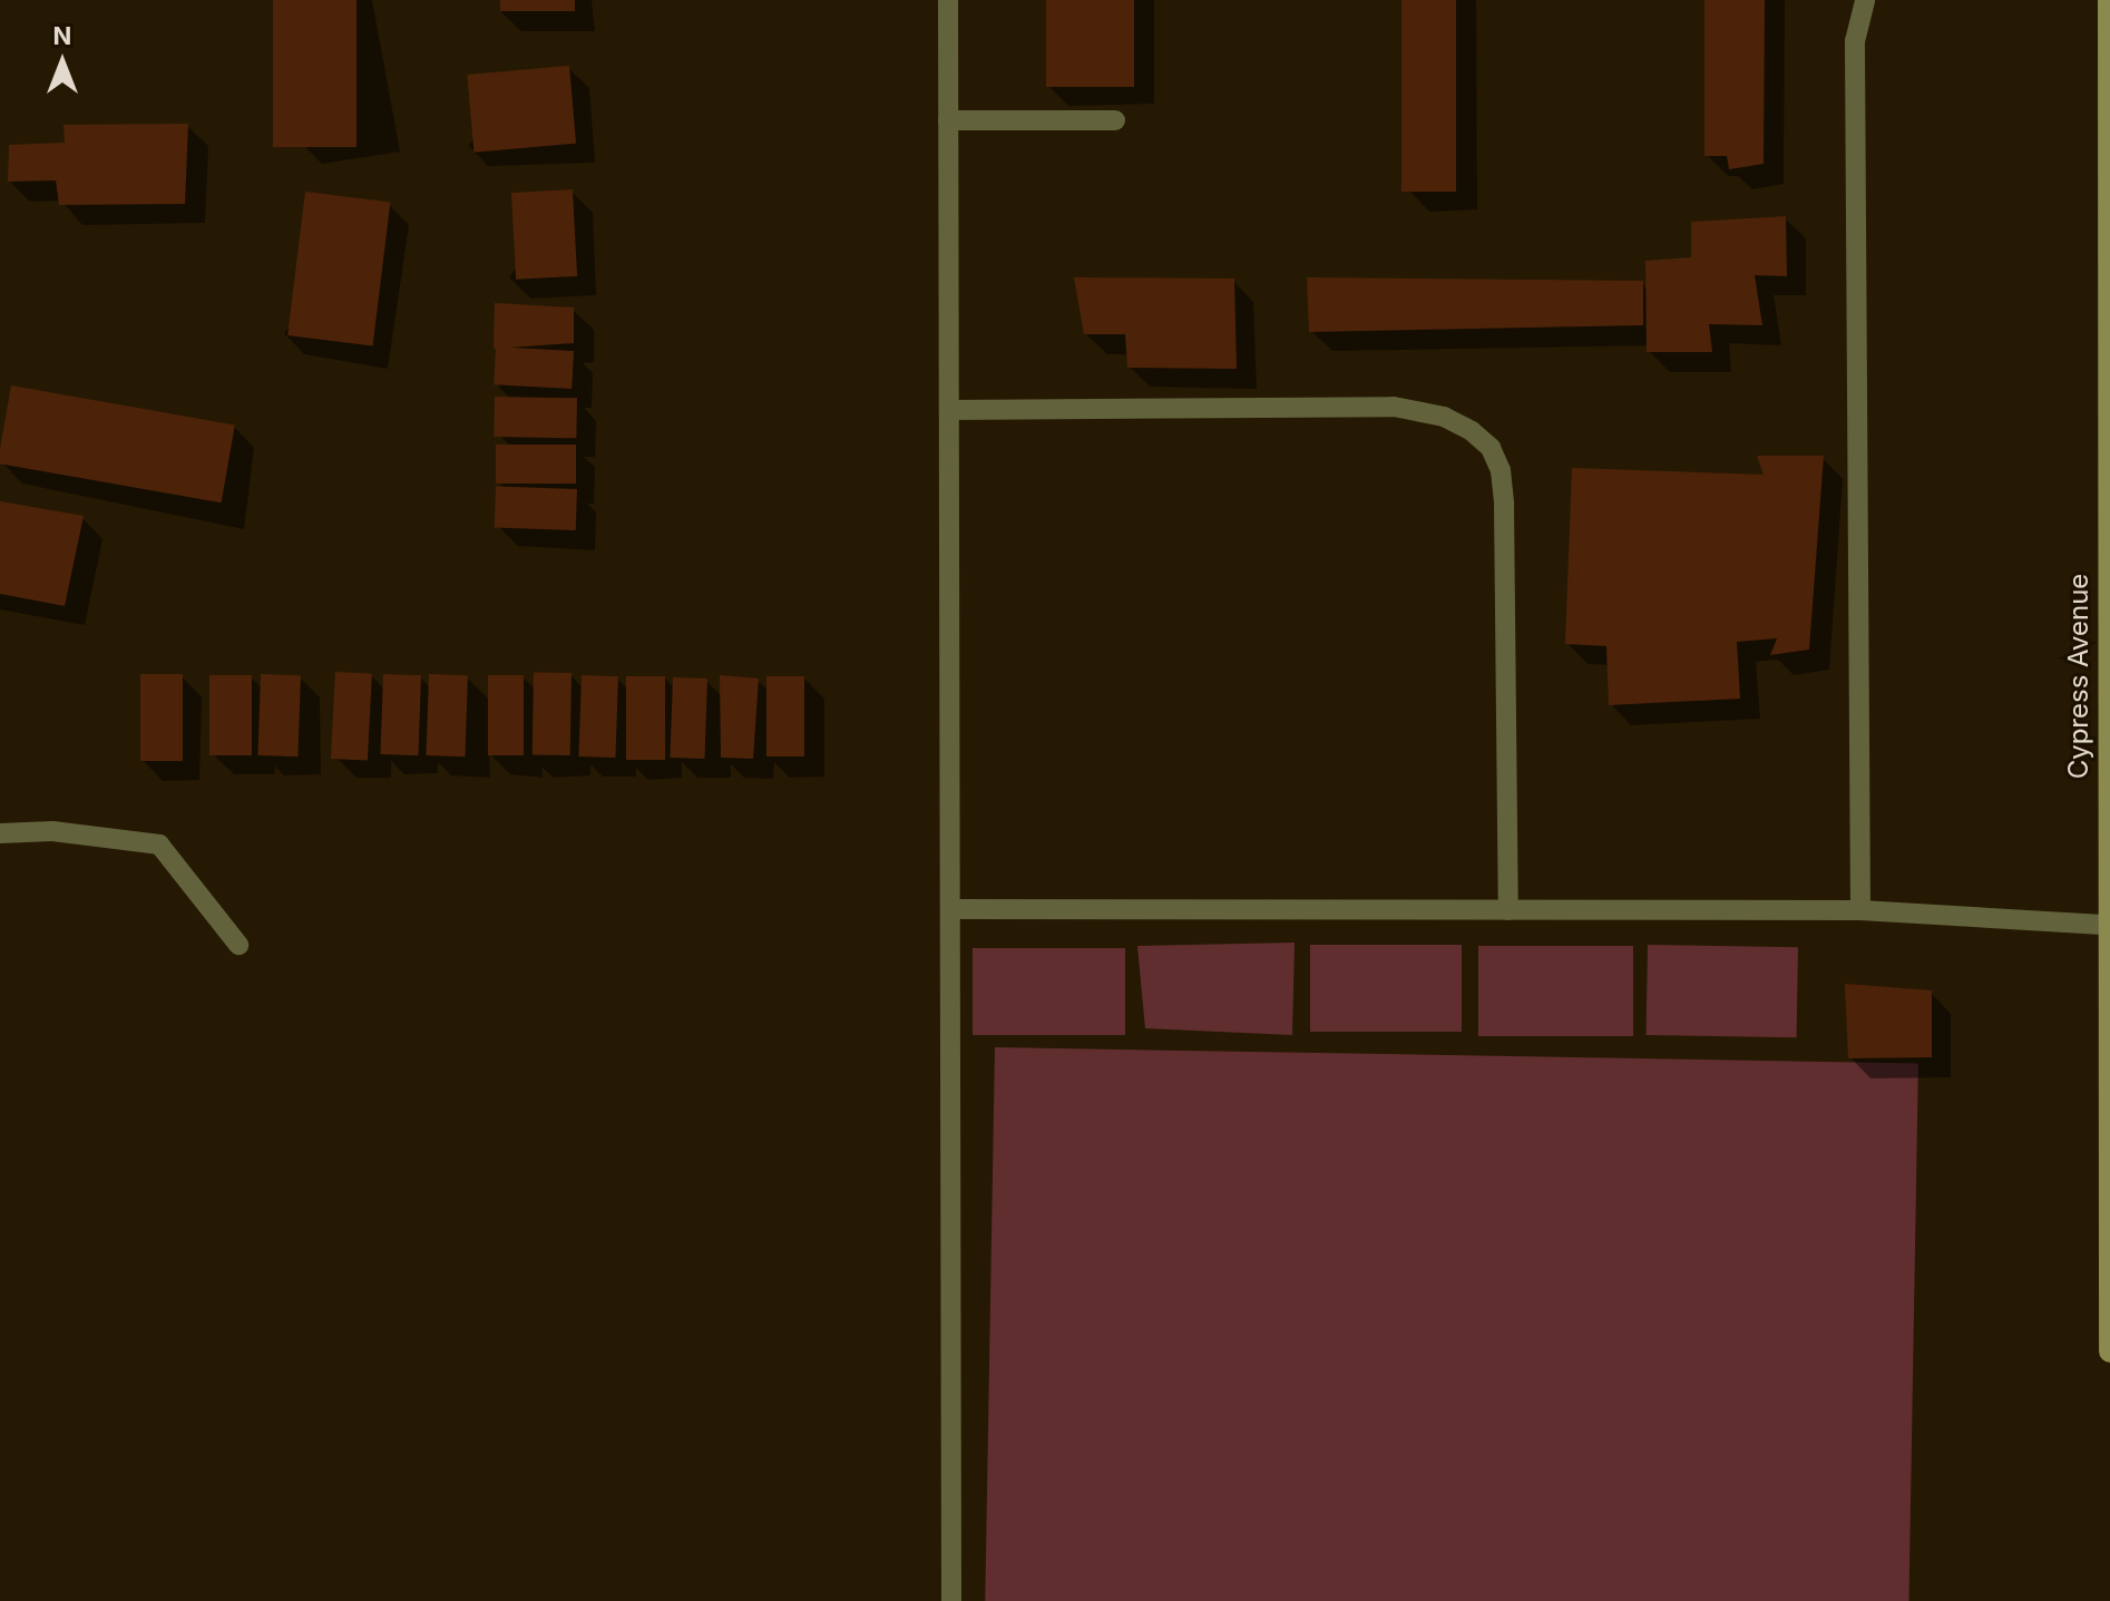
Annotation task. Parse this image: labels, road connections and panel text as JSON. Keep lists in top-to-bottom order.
{
  "streets": {
    "street": ["Cypress Avenue"]
  },
  "north": "top"
}
